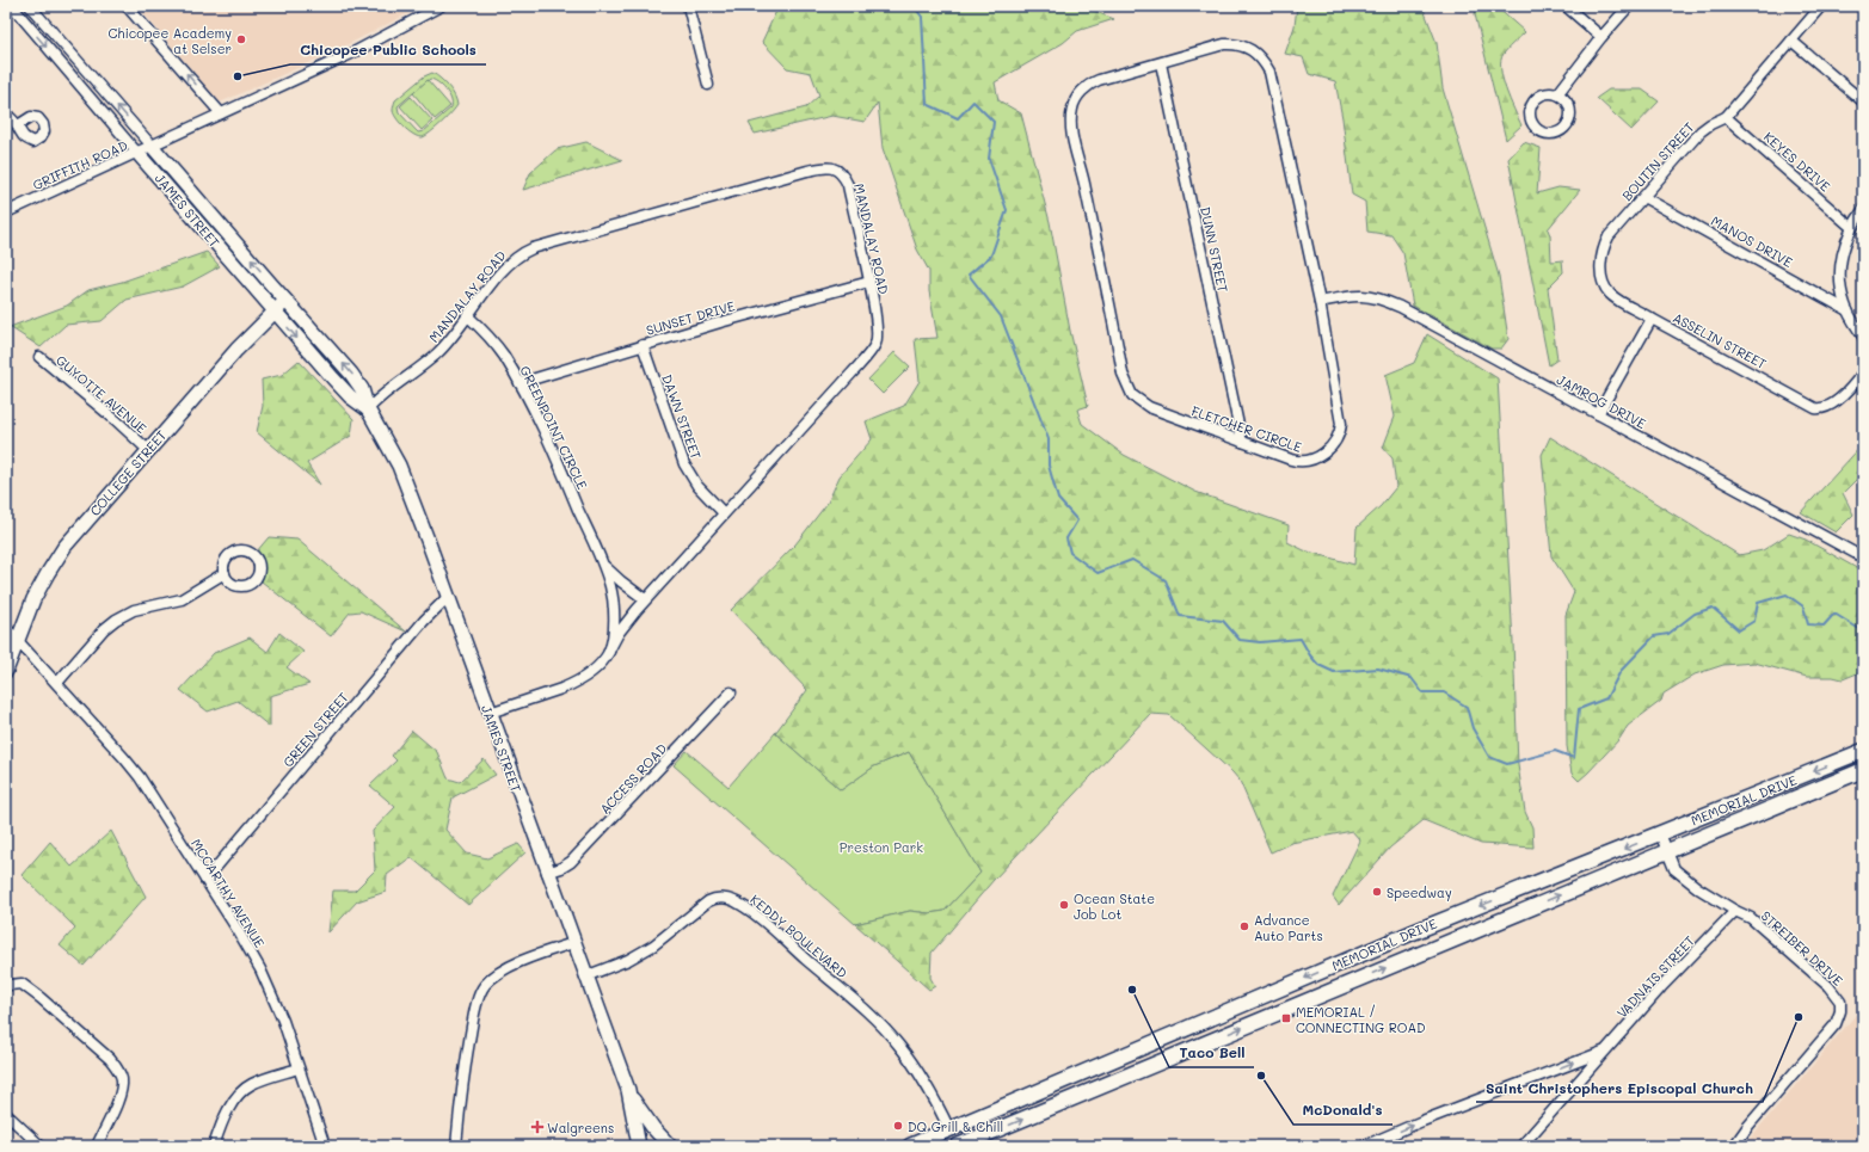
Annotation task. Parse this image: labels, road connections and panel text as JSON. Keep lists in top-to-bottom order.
{
  "streets": {
    "main road": ["JAMES STREET", "COLLEGE STREET", "MEMORIAL DRIVE"],
    "street": [
      "BOUTIN STREET",
      "KEYES DRIVE",
      "GRIFFITH ROAD",
      "MANDALAY ROAD",
      "MANOS DRIVE",
      "DUNN STREET",
      "SUNSET DRIVE",
      "ASSELIN STREET",
      "GUYOTTE AVENUE",
      "JAMROG DRIVE",
      "DAWN STREET",
      "GREENPOINT CIRCLE",
      "FLETCHER CIRCLE",
      "GREEN STREET",
      "ACCESS ROAD",
      "MCCARTHY AVENUE",
      "KEDDY BOULEVARD",
      "STREIBER DRIVE",
      "VADNAIS STREET"
    ]
  },
  "crossings": [
    ["BOUTIN STREET", "KEYES DRIVE"],
    ["BOUTIN STREET", "MANOS DRIVE"],
    ["BOUTIN STREET", "ASSELIN STREET"],
    ["GRIFFITH ROAD", "JAMES STREET"],
    ["JAMES STREET", "MANDALAY ROAD"],
    ["JAMES STREET", "GREENPOINT CIRCLE"],
    ["JAMES STREET", "COLLEGE STREET"],
    ["JAMES STREET", "GREEN STREET"],
    ["JAMES STREET", "ACCESS ROAD"],
    ["JAMES STREET", "KEDDY BOULEVARD"],
    ["MANDALAY ROAD", "SUNSET DRIVE"],
    ["MANDALAY ROAD", "DAWN STREET"],
    ["MANDALAY ROAD", "GREENPOINT CIRCLE"],
    ["DUNN STREET", "FLETCHER CIRCLE"],
    ["SUNSET DRIVE", "DAWN STREET"],
    ["SUNSET DRIVE", "GREENPOINT CIRCLE"],
    ["ASSELIN STREET", "JAMROG DRIVE"],
    ["GUYOTTE AVENUE", "COLLEGE STREET"],
    ["JAMROG DRIVE", "FLETCHER CIRCLE"],
    ["GREEN STREET", "MCCARTHY AVENUE"],
    ["MEMORIAL DRIVE", "KEDDY BOULEVARD"],
    ["STREIBER DRIVE", "VADNAIS STREET"]
  ],
  "parks": ["Preston Park"],
  "places": {
    "other": [
      "Chicopee Academy at Selser",
      "Chicopee Public Schools",
      "Speedway",
      "Ocean State Job Lot",
      "Advance Auto Parts",
      "Taco Bell",
      "Saint Christophers Episcopal Church",
      "McDonald's",
      "DQ Grill & Chill"
    ],
    "transit": ["MEMORIAL / CONNECTING ROAD"],
    "health": ["Walgreens"]
  }
}
